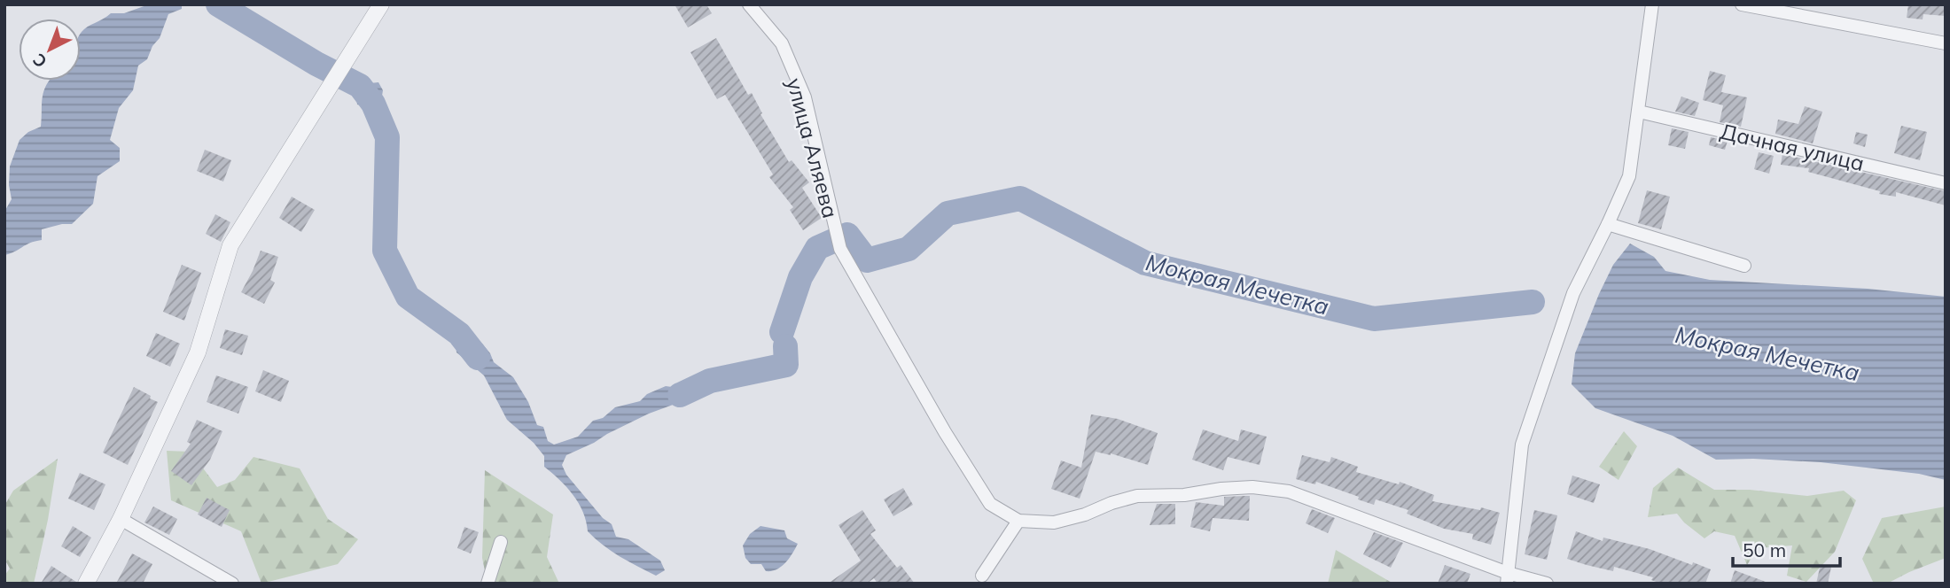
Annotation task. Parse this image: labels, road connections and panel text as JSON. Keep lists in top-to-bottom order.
{
  "streets": {
    "street": ["Дачная улица", "улица Аляева"]
  },
  "water": ["Мокрая Мечетка"],
  "scale_bar": "50 m",
  "north": "bottom left"
}
